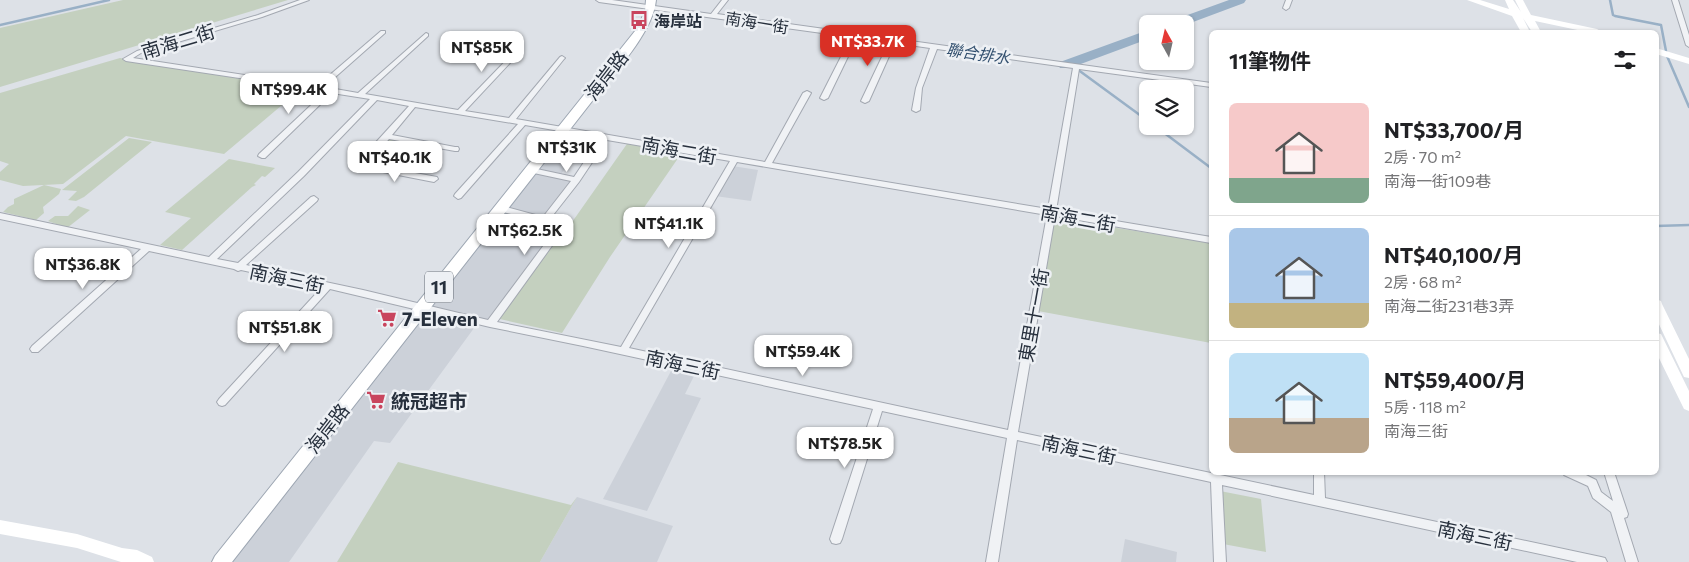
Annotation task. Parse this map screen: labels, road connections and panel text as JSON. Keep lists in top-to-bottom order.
{
  "streets": {
    "main road": ["海岸路", "11"],
    "street": [
      "南海一街",
      "南海二街",
      "南海三街",
      "東里十一街"
    ]
  },
  "crossings": [
    ["南海一街", "海岸路"],
    ["南海一街", "東里十一街"],
    ["南海二街", "海岸路"],
    ["南海二街", "東里十一街"],
    ["海岸路", "南海三街"],
    ["南海三街", "東里十一街"]
  ],
  "water": ["聯合排水"],
  "places": {
    "bus stop": ["海岸站"],
    "supermarket": ["7-Eleven", "統冠超市"]
  },
  "north": "top",
  "page": {
    "price": [
      "NT$33.7K",
      "NT$85K",
      "NT$99.4K",
      "NT$31K",
      "NT$40.1K",
      "NT$41.1K",
      "NT$62.5K",
      "NT$36.8K",
      "NT$51.8K",
      "NT$59.4K",
      "NT$78.5K"
    ],
    "heading": "11筆物件",
    "list": [
      {
        "name": "NT$33,700/月",
        "note": "2房 · 70 m² · 南海一街109巷"
      },
      {
        "name": "NT$40,100/月",
        "note": "2房 · 68 m² · 南海二街231巷3弄"
      },
      {
        "name": "NT$59,400/月",
        "note": "5房 · 118 m² · 南海三街"
      }
    ]
  }
}
